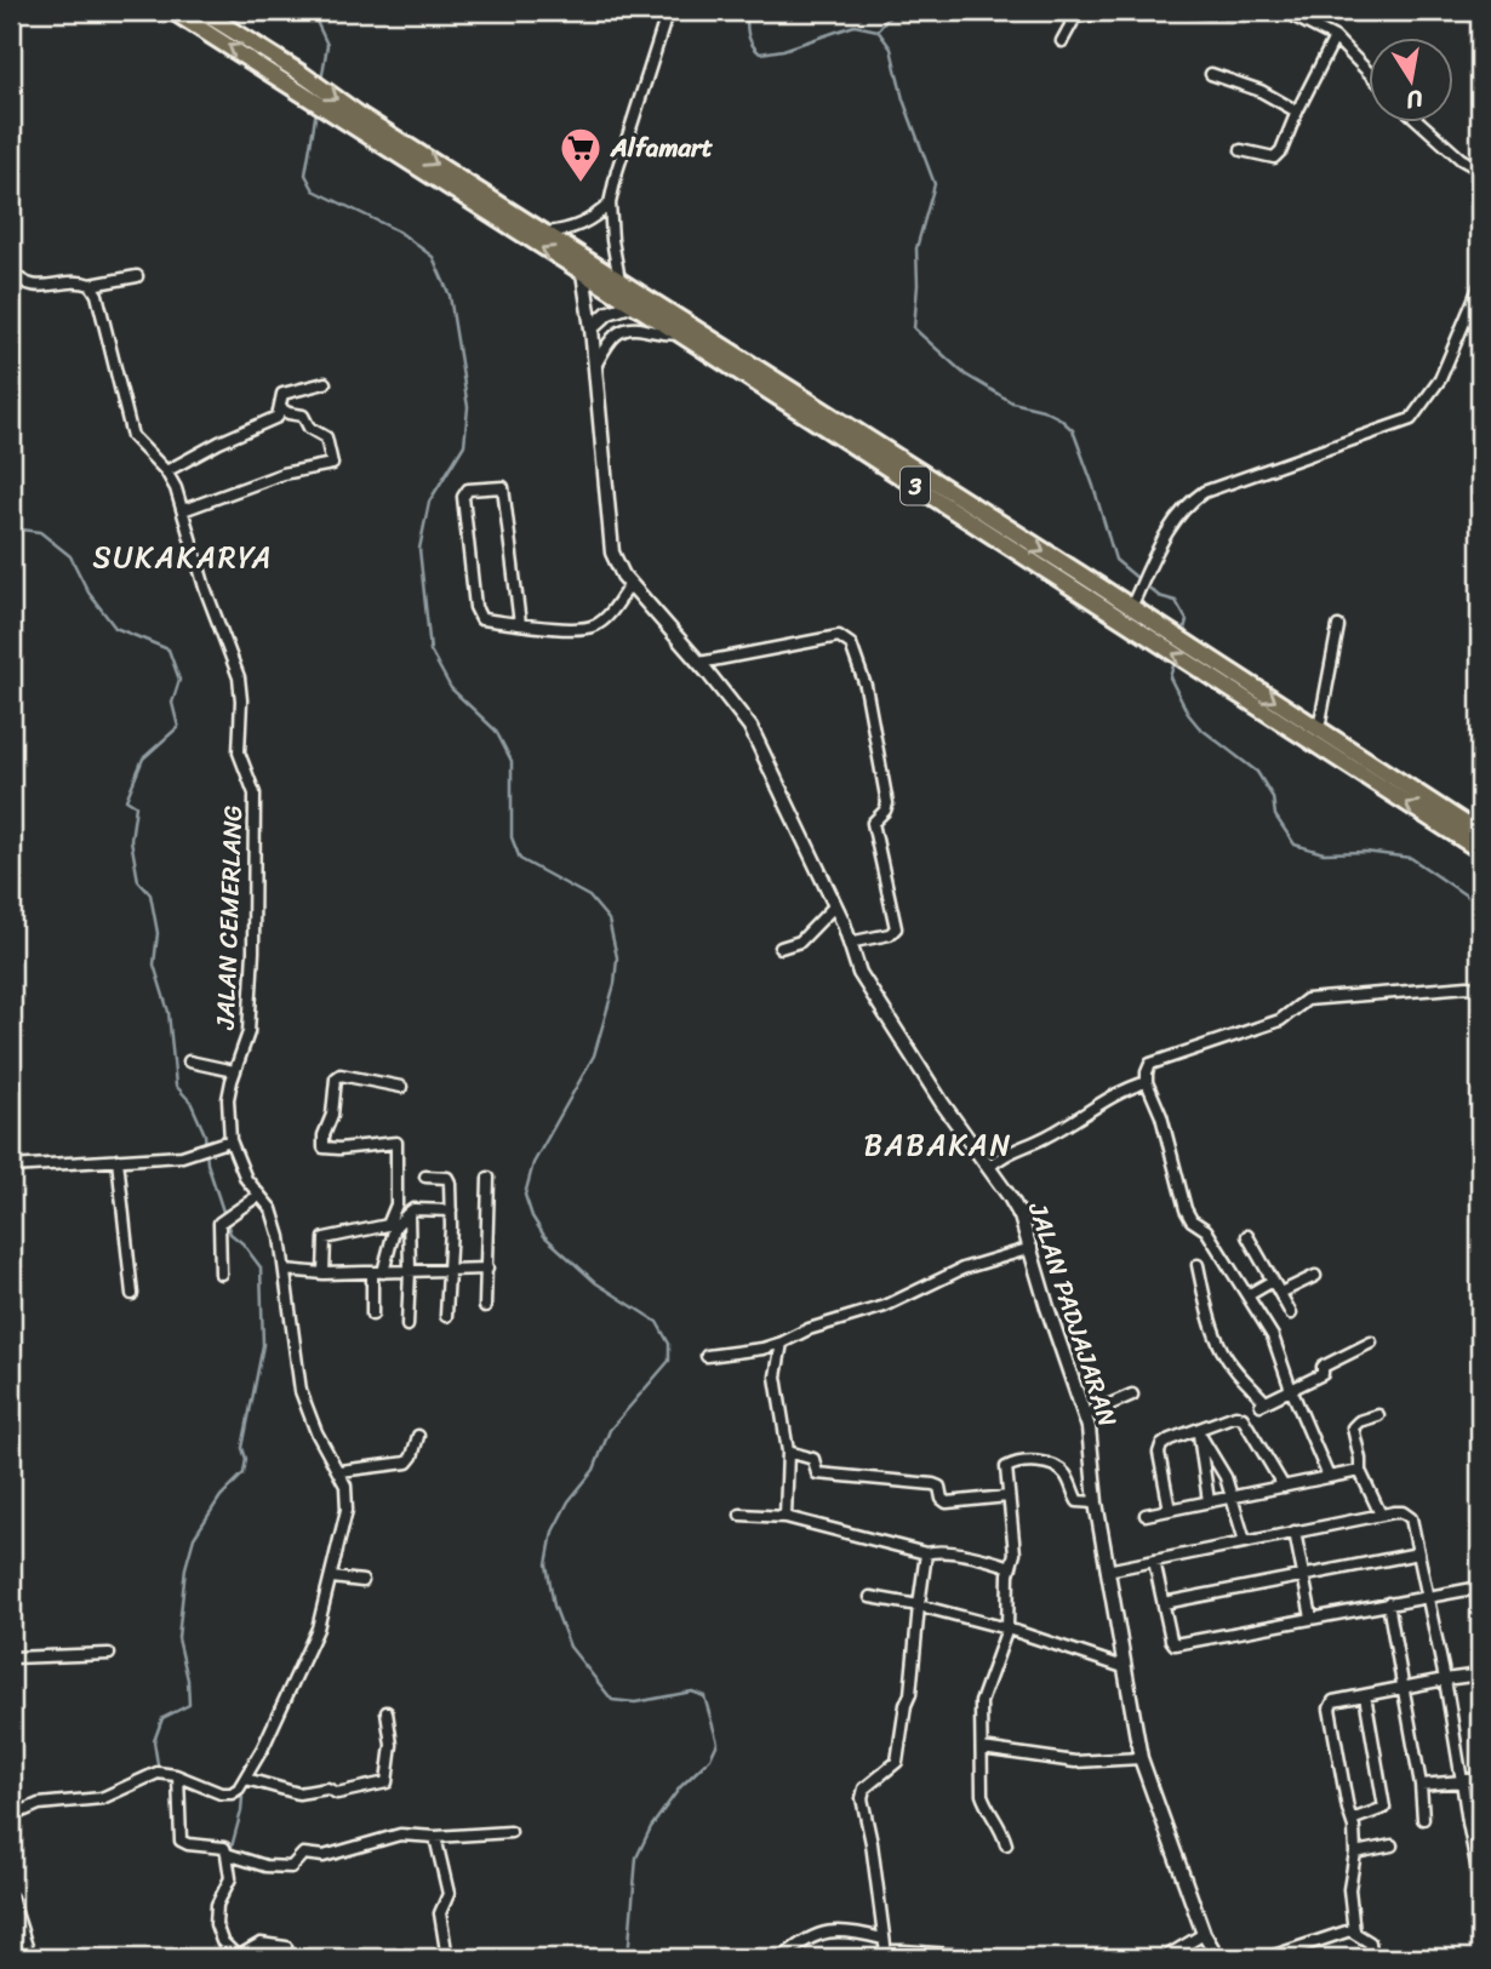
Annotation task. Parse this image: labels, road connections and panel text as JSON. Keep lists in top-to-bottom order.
{
  "streets": {
    "main road": ["3"],
    "street": ["JALAN CEMERLANG", "JALAN PADJAJARAN"]
  },
  "crossings": [
    ["3", "JALAN PADJAJARAN"]
  ],
  "districts": ["SUKAKARYA", "BABAKAN"],
  "places": {
    "supermarket": ["Alfamart"]
  },
  "north": "bottom"
}
